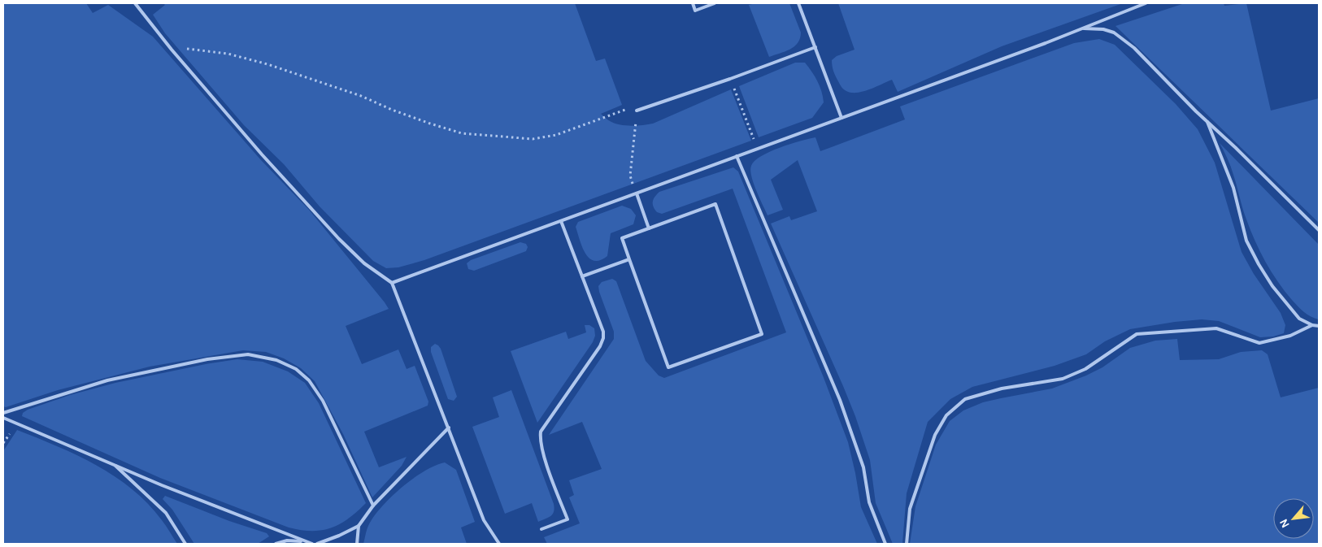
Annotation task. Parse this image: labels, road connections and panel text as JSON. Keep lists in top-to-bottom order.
{
  "north": "bottom left"
}
